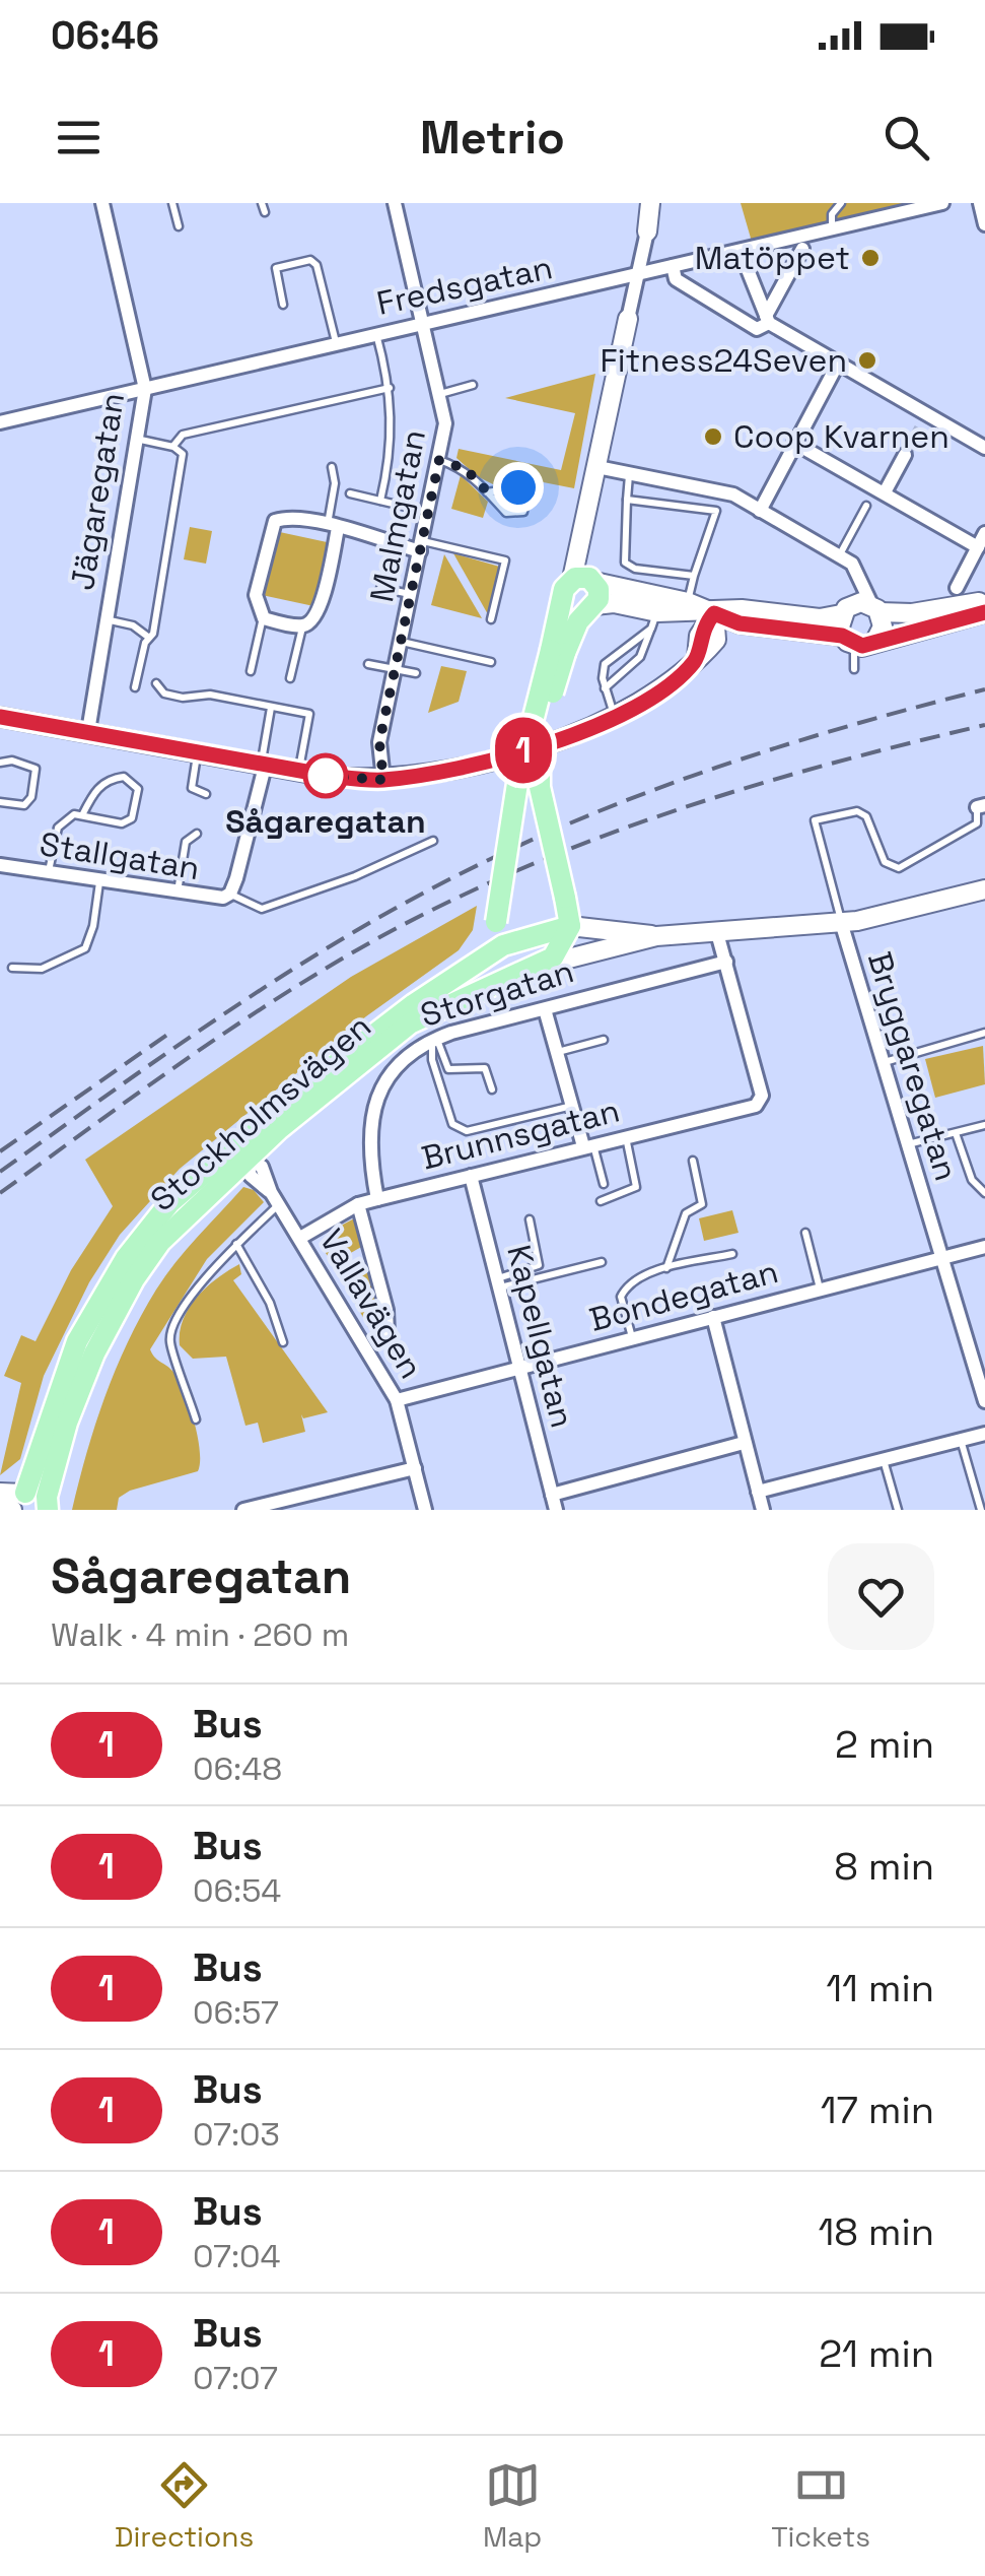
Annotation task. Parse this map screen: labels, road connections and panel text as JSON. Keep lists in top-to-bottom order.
{
  "streets": {
    "main road": ["Stockholmsvägen"],
    "street": [
      "Fredsgatan",
      "Jägaregatan",
      "Malmgatan",
      "Stallgatan",
      "Storgatan",
      "Bryggaregatan",
      "Brunnsgatan",
      "Bondegatan",
      "Vallavägen",
      "Kapellgatan"
    ]
  },
  "crossings": [
    ["Fredsgatan", "Jägaregatan"],
    ["Fredsgatan", "Malmgatan"],
    ["Storgatan", "Bryggaregatan"],
    ["Storgatan", "Stockholmsvägen"],
    ["Storgatan", "Brunnsgatan"],
    ["Bryggaregatan", "Bondegatan"],
    ["Stockholmsvägen", "Vallavägen"],
    ["Brunnsgatan", "Vallavägen"],
    ["Brunnsgatan", "Kapellgatan"],
    ["Bondegatan", "Vallavägen"],
    ["Bondegatan", "Kapellgatan"]
  ],
  "places": [
    "Matöppet",
    "Fitness24Seven",
    "Coop Kvarnen",
    "Sågaregatan"
  ],
  "lines": ["bus line 1"],
  "page": {
    "status": "06:46",
    "header": "Metrio",
    "on_map": "1",
    "heading": ["Sågaregatan", "Walk · 4 min · 260 m"],
    "list": [
      {
        "mark": "1",
        "name": "Bus",
        "note": "06:48",
        "value": "2 min"
      },
      {
        "mark": "1",
        "name": "Bus",
        "note": "06:54",
        "value": "8 min"
      },
      {
        "mark": "1",
        "name": "Bus",
        "note": "06:57",
        "value": "11 min"
      },
      {
        "mark": "1",
        "name": "Bus",
        "note": "07:03",
        "value": "17 min"
      },
      {
        "mark": "1",
        "name": "Bus",
        "note": "07:04",
        "value": "18 min"
      },
      {
        "mark": "1",
        "name": "Bus",
        "note": "07:07",
        "value": "21 min"
      }
    ],
    "tabs": ["Directions", "Map", "Tickets"]
  }
}
